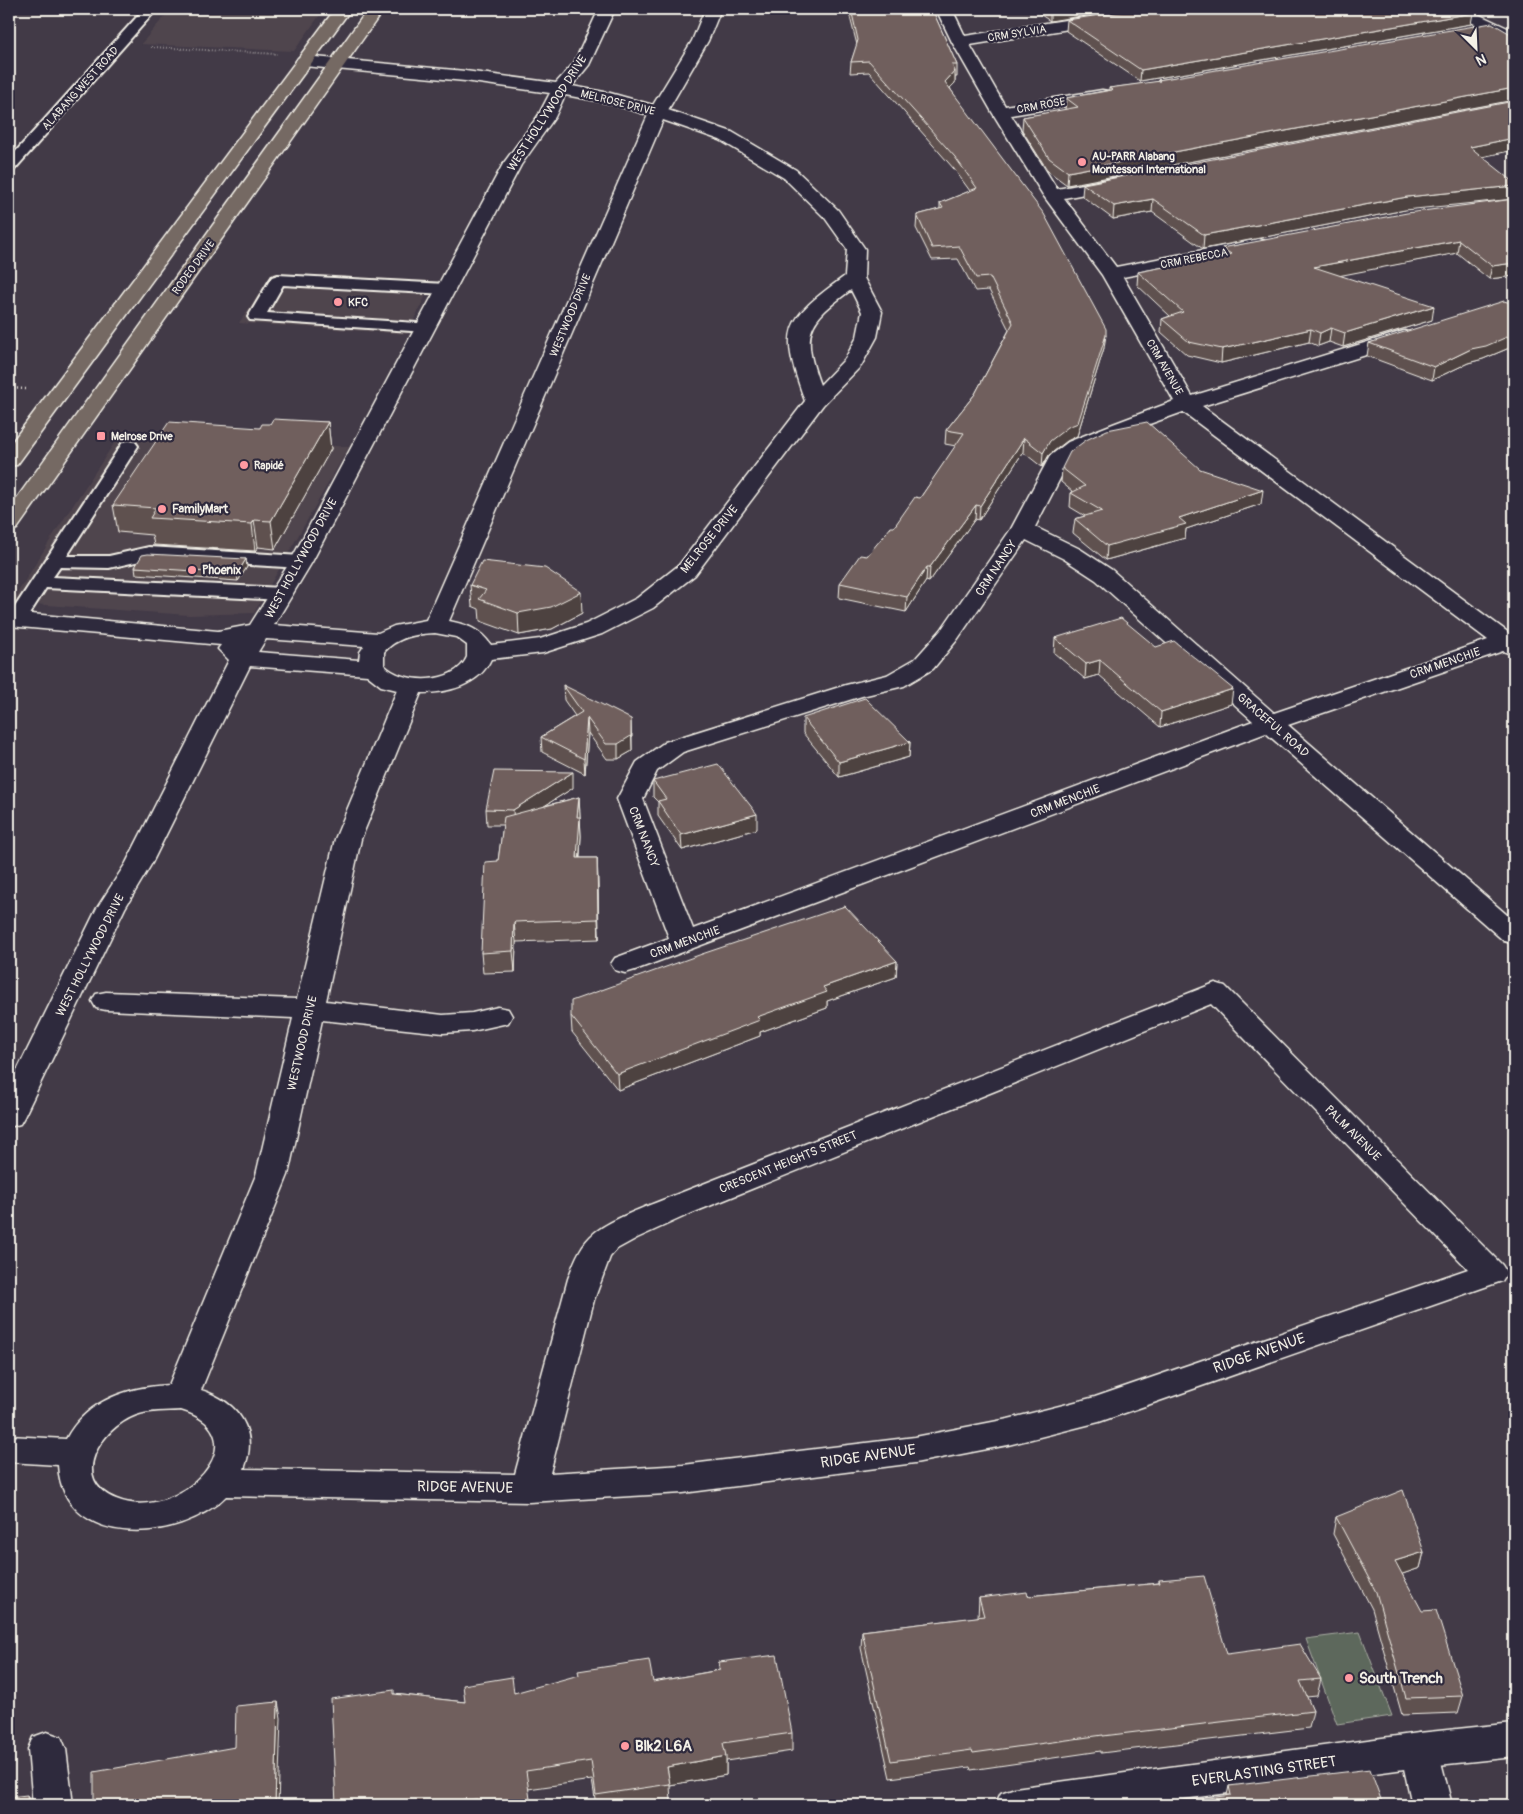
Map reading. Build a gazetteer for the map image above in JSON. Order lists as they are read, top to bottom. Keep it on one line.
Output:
{"streets":{"main road":["RODEO DRIVE"],"street":["CRM SYLVIA","MELROSE DRIVE","CRM ROSE","WEST HOLLYWOOD DRIVE","CRM REBECCA","WESTWOOD DRIVE","CRM AVENUE","CRM NANCY","CRM MENCHIE","GRACEFUL ROAD","PALM AVENUE","CRESCENT HEIGHTS STREET","RIDGE AVENUE","EVERLASTING STREET"],"lane":["ALABANG WEST ROAD"]},"crossings":[["CRM SYLVIA","CRM AVENUE"],["MELROSE DRIVE","WEST HOLLYWOOD DRIVE"],["MELROSE DRIVE","RODEO DRIVE"],["MELROSE DRIVE","WESTWOOD DRIVE"],["CRM ROSE","CRM AVENUE"],["CRM REBECCA","CRM AVENUE"],["WESTWOOD DRIVE","RIDGE AVENUE"],["CRM AVENUE","CRM NANCY"],["CRM AVENUE","CRM MENCHIE"],["CRM NANCY","CRM MENCHIE"],["CRM NANCY","GRACEFUL ROAD"],["CRM MENCHIE","GRACEFUL ROAD"],["PALM AVENUE","CRESCENT HEIGHTS STREET"],["PALM AVENUE","RIDGE AVENUE"],["CRESCENT HEIGHTS STREET","RIDGE AVENUE"]],"places":{"other":["AU-PARR Alabang Montessori International","KFC","Rapidé","FamilyMart","Phoenix","South Trench","Blk2 L6A"],"transit":["Melrose Drive"]},"north":"bottom right"}
